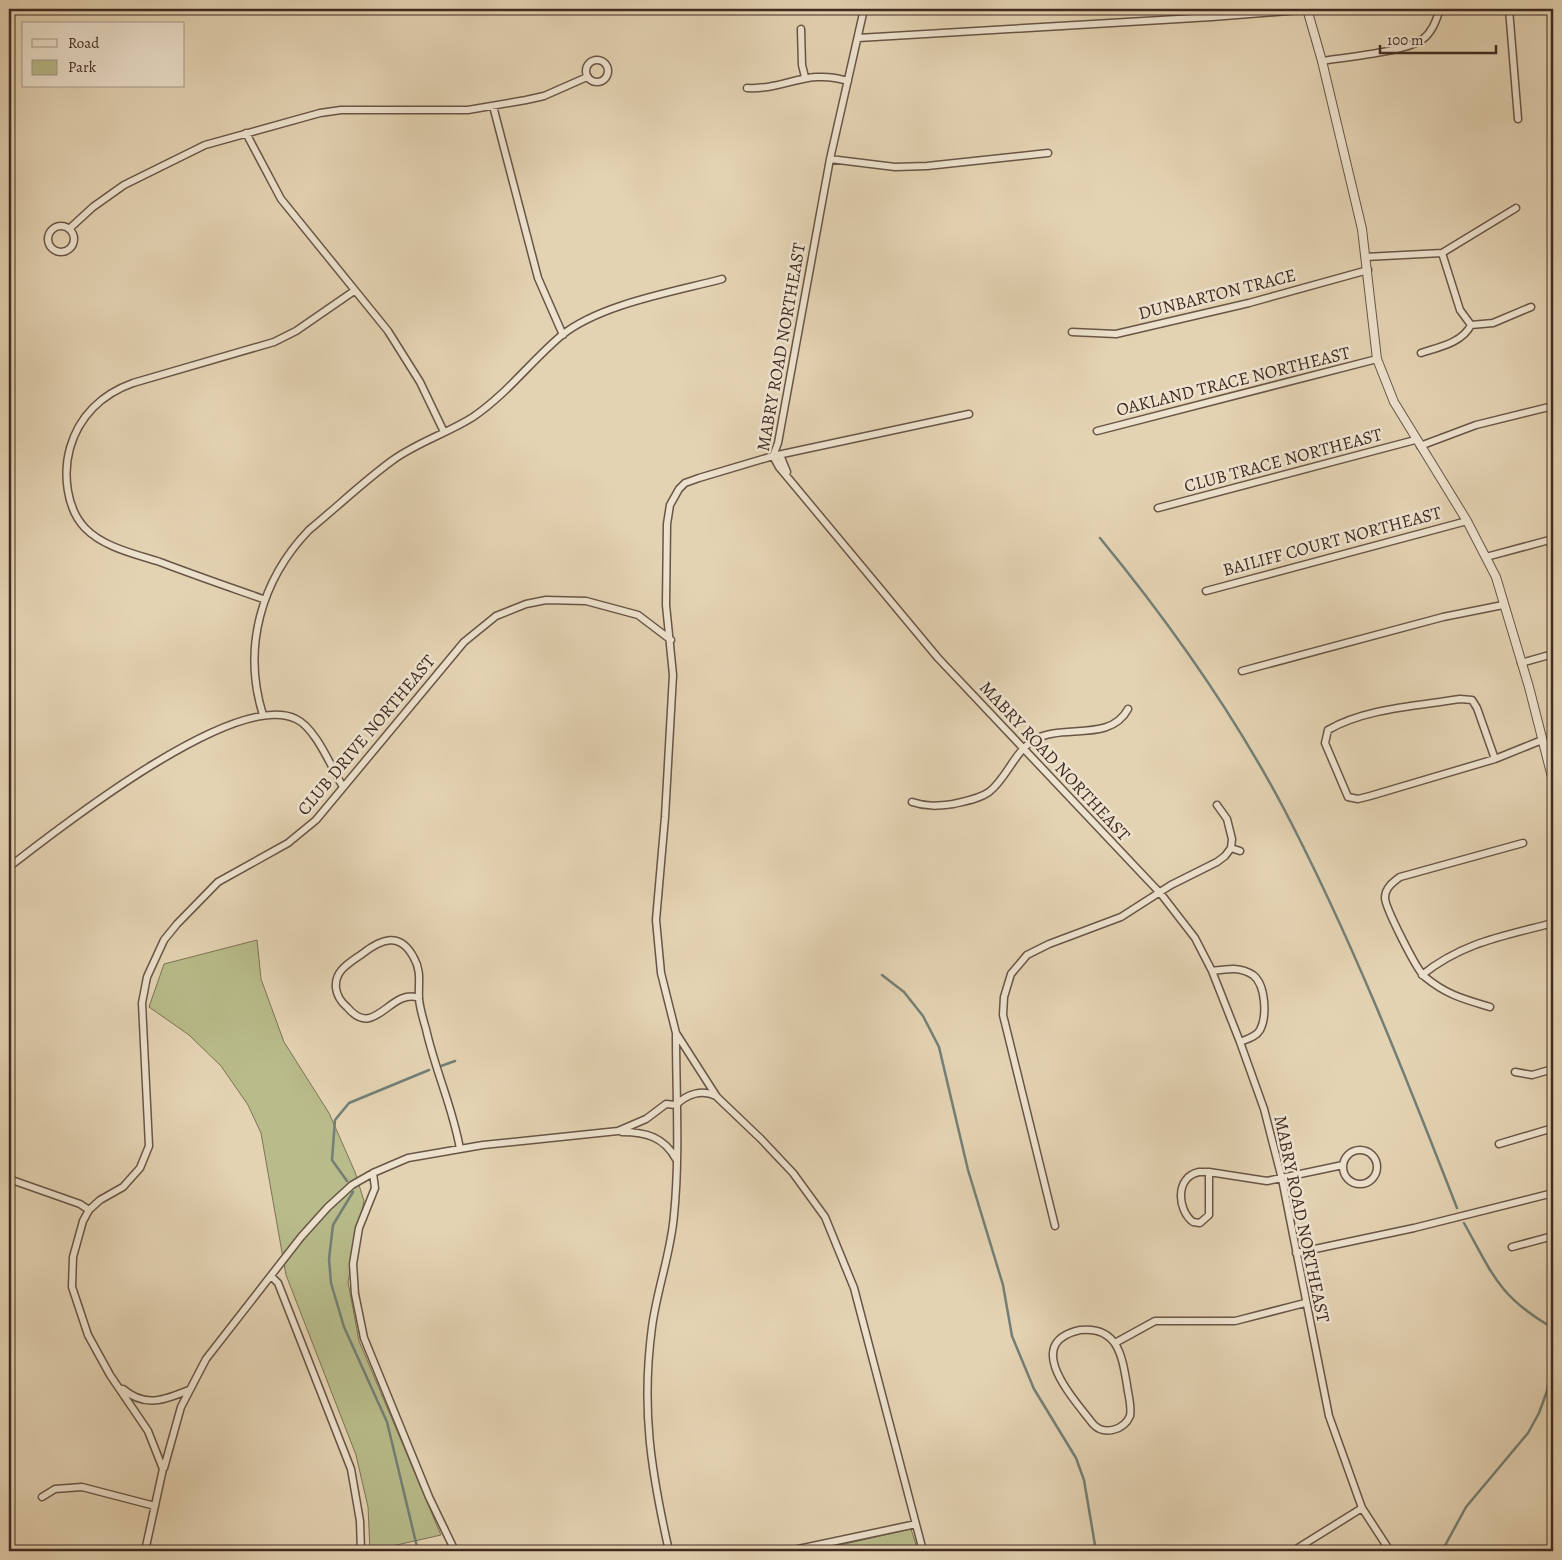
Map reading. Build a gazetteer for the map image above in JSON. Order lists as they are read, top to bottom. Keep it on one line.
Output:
{"streets":{"street":["DUNBARTON TRACE","MABRY ROAD NORTHEAST","OAKLAND TRACE NORTHEAST","CLUB TRACE NORTHEAST","BAILIFF COURT NORTHEAST","CLUB DRIVE NORTHEAST"]},"legend":["Road","Park"],"scale_bar":"100 m"}
